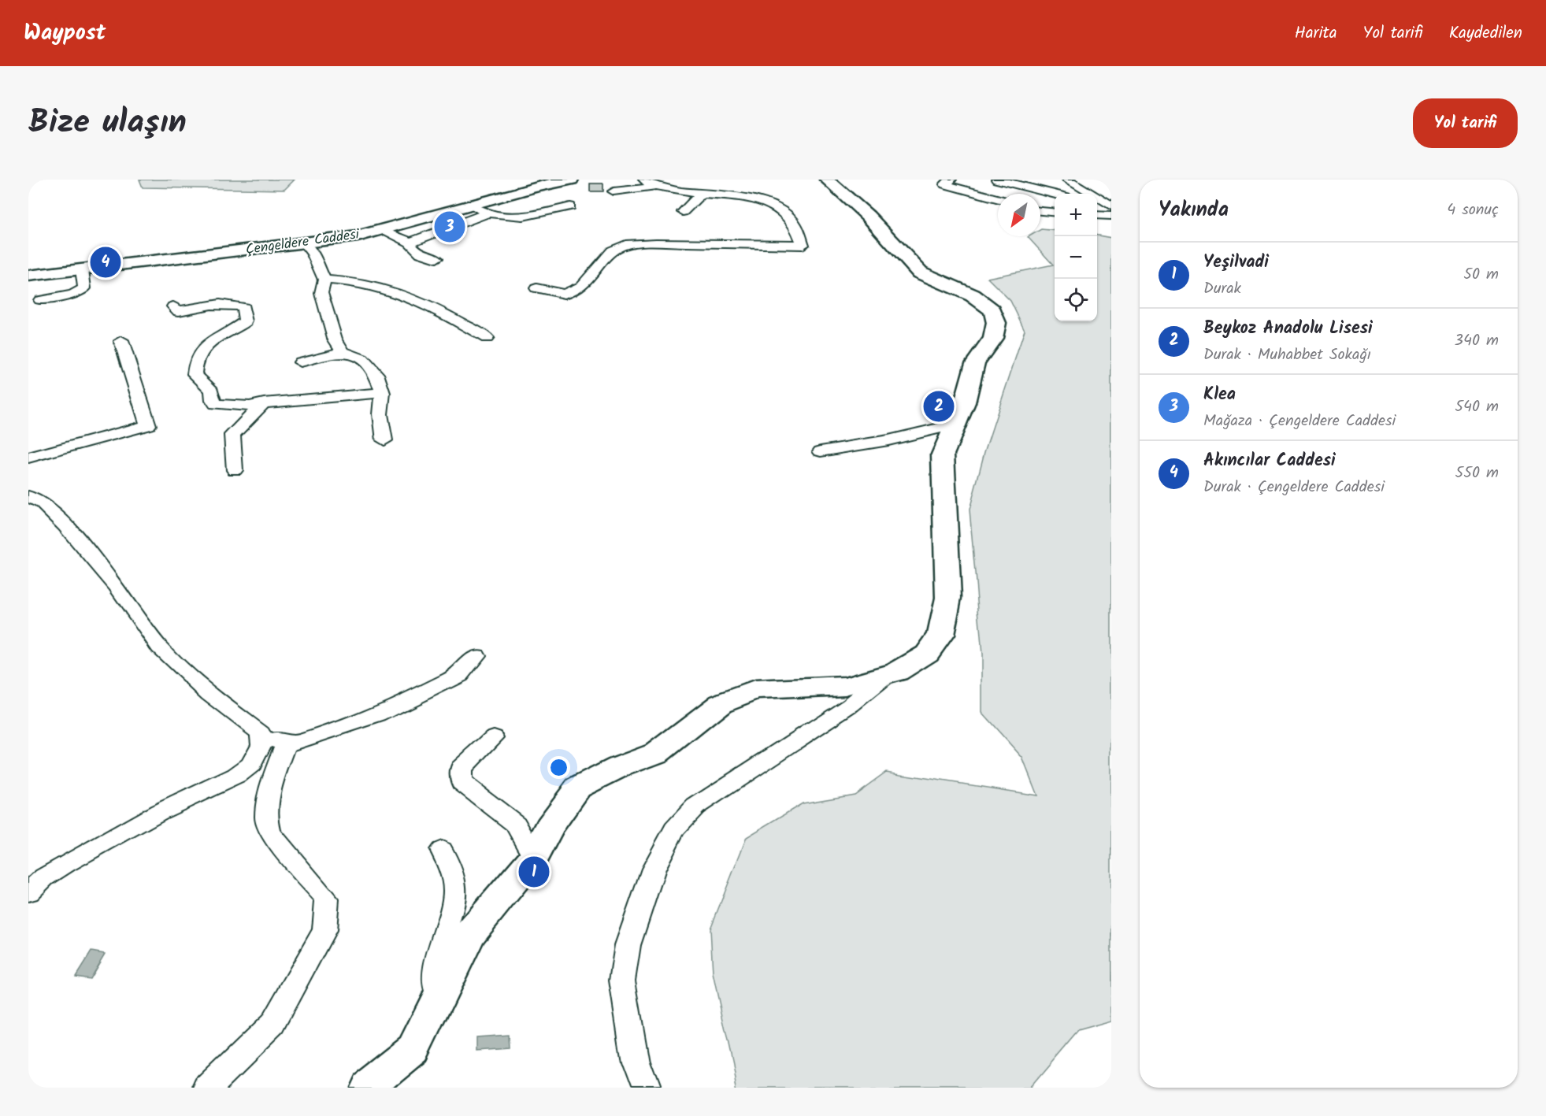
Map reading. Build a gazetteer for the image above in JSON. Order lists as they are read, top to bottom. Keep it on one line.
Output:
{"streets":{"street":["Çengeldere Caddesi"]},"north":"bottom left","page":{"header":"Waypost","nav":["Harita","Yol tarifi","Kaydedilen"],"title":"Bize ulaşın","buttons":"Yol tarifi","heading":["Yakında","4 sonuç"],"map_buttons":["+","−"],"pins":["3","4","2","1"],"list":[{"mark":"1","name":"Yeşilvadi","note":"Durak","value":"50 m"},{"mark":"2","name":"Beykoz Anadolu Lisesi","note":"Durak · Muhabbet Sokağı","value":"340 m"},{"mark":"3","name":"Klea","note":"Mağaza · Çengeldere Caddesi","value":"540 m"},{"mark":"4","name":"Akıncılar Caddesi","note":"Durak · Çengeldere Caddesi","value":"550 m"}]}}
